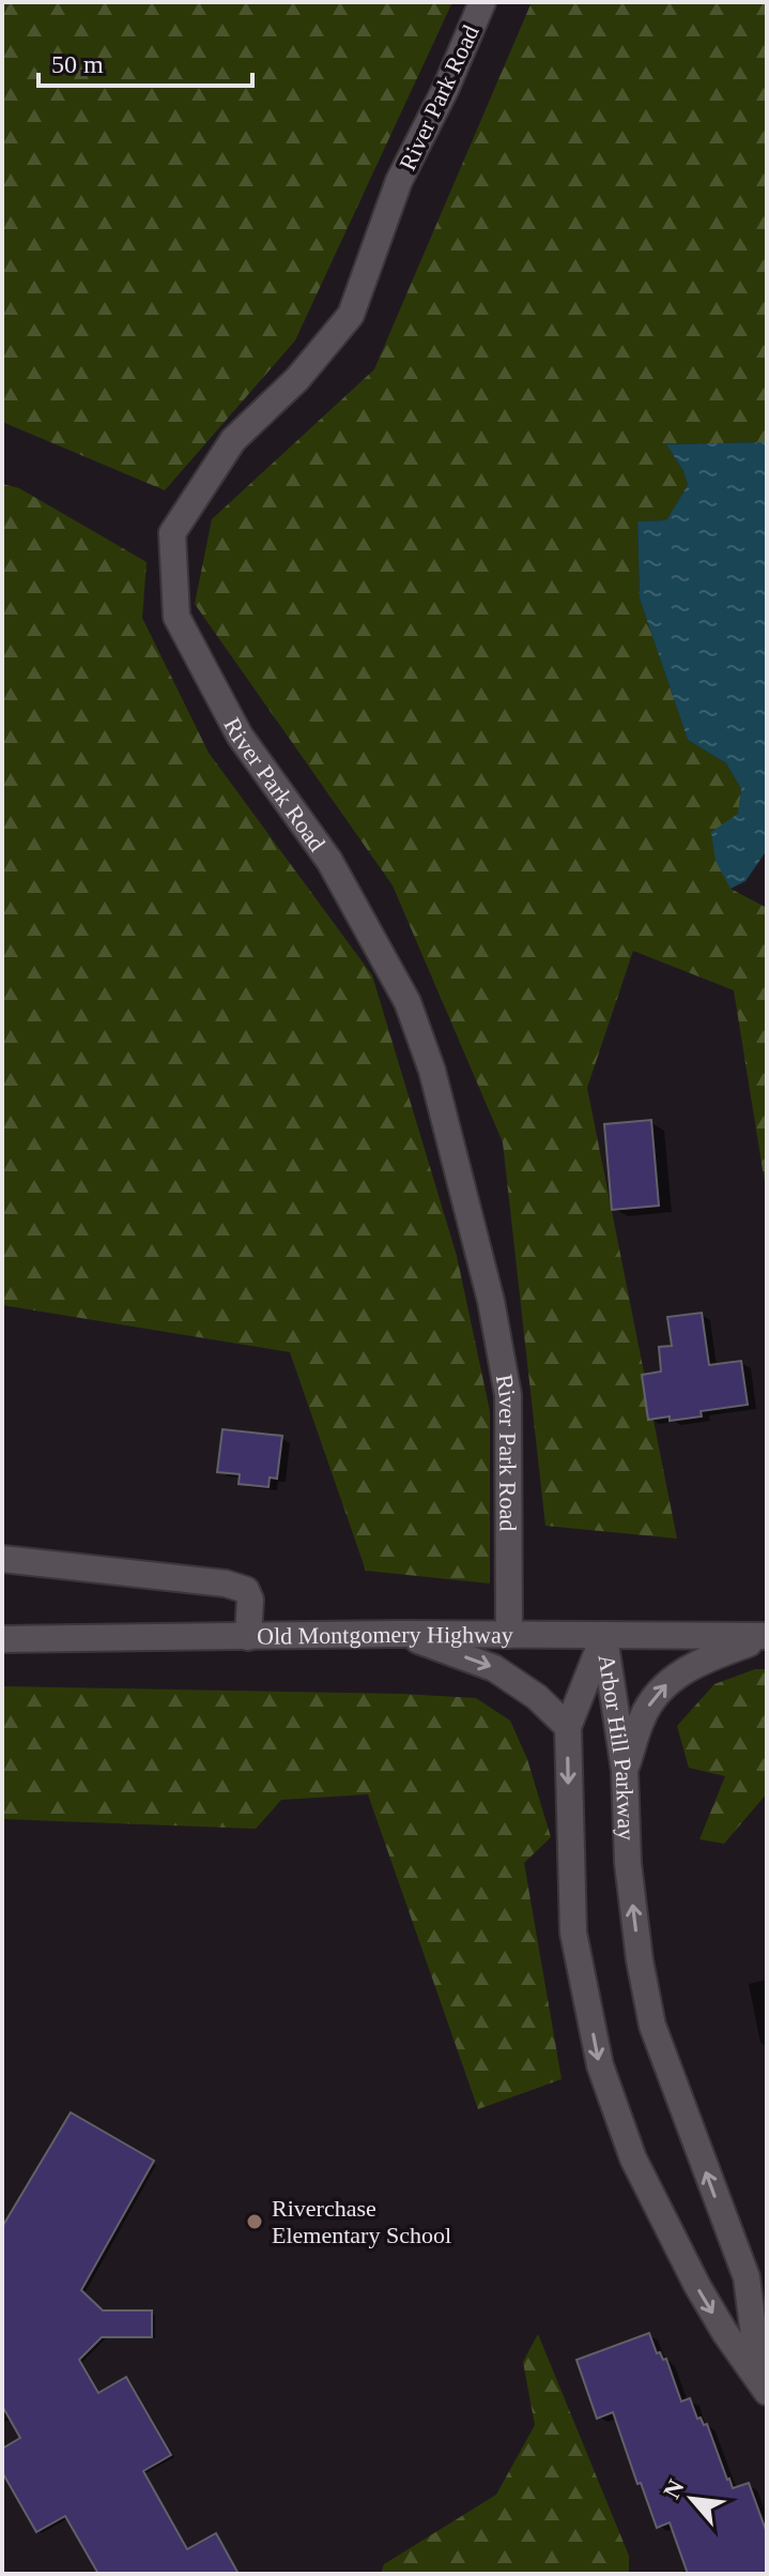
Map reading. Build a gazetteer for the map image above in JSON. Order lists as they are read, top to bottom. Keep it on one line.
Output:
{"streets":{"street":["River Park Road","Old Montgomery Highway","Arbor Hill Parkway"]},"crossings":[["River Park Road","Old Montgomery Highway"],["Old Montgomery Highway","Arbor Hill Parkway"]],"places":["Riverchase Elementary School"],"scale_bar":"50 m","north":"top left"}
